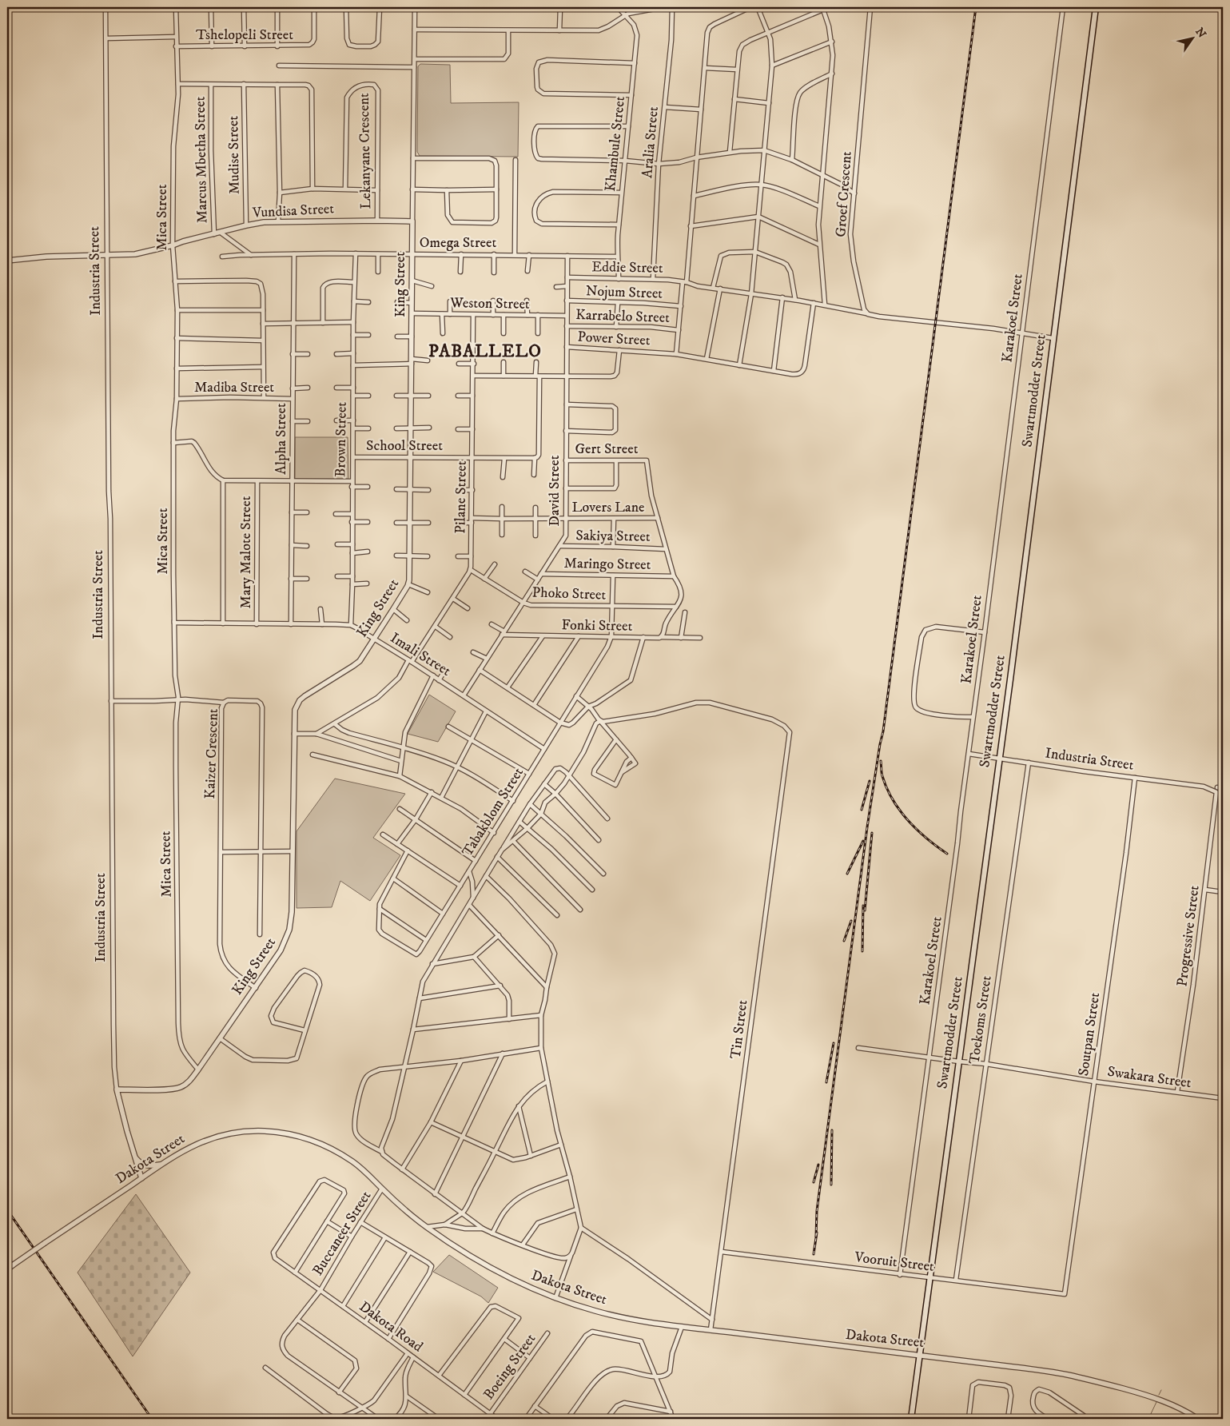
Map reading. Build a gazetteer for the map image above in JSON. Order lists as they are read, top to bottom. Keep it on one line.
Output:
{"streets":{"main road":["Swartmodder Street"],"street":["Tshelopeli Street","Aralia Street","Khambule Street","Lekanyane Crescent","Mudise Street","Marcus Mbetha Street","Groef Crescent","Vundisa Street","Mica Street","Omega Street","Eddie Street","Industria Street","King Street","Nojum Street","Weston Street","Karrabelo Street","Karakoel Street","Power Street","Madiba Street","Alpha Street","Brown Street","School Street","Gert Street","David Street","Pilane Street","Lovers Lane","Sakiya Street","Mary Malote Street","Maringo Street","Phoko Street","Fonki Street","Imali Street","Kaizer Crescent","Tabakblom Street","Progressive Street","Toekoms Street","Tin Street","Soutpan Street","Swakara Street","Dakota Street","Buccaneer Street","Vooruit Street","Dakota Road","Boeing Street"]},"crossings":[["Tshelopeli Street","Mica Street"],["Aralia Street","Eddie Street"],["Khambule Street","Omega Street"],["Khambule Street","Eddie Street"],["Lekanyane Crescent","Vundisa Street"],["Mudise Street","Vundisa Street"],["Marcus Mbetha Street","Vundisa Street"],["Groef Crescent","Eddie Street"],["Vundisa Street","Mica Street"],["Vundisa Street","Industria Street"],["Vundisa Street","King Street"],["Mica Street","King Street"],["Mica Street","Madiba Street"],["Mica Street","Imali Street"],["Omega Street","King Street"],["Omega Street","Alpha Street"],["Omega Street","Brown Street"],["Omega Street","David Street"],["Eddie Street","Power Street"],["Eddie Street","David Street"],["Industria Street","King Street"],["Industria Street","Karakoel Street"],["Industria Street","Swartmodder Street"],["Industria Street","Progressive Street"],["Industria Street","Toekoms Street"],["Industria Street","Soutpan Street"],["Industria Street","Dakota Street"],["King Street","Weston Street"],["King Street","School Street"],["King Street","Imali Street"],["King Street","Kaizer Crescent"],["Nojum Street","David Street"],["Weston Street","David Street"],["Weston Street","Pilane Street"],["Karrabelo Street","David Street"],["Karakoel Street","Swakara Street"],["Karakoel Street","Vooruit Street"],["Power Street","David Street"],["Madiba Street","Alpha Street"],["Swartmodder Street","Swakara Street"],["Swartmodder Street","Dakota Street"],["Swartmodder Street","Vooruit Street"],["Alpha Street","Imali Street"],["Brown Street","School Street"],["Brown Street","Imali Street"],["School Street","Pilane Street"],["Gert Street","David Street"],["Gert Street","Lovers Lane"],["David Street","Lovers Lane"],["David Street","Sakiya Street"],["David Street","Maringo Street"],["David Street","Phoko Street"],["David Street","Fonki Street"],["David Street","Imali Street"],["Pilane Street","Lovers Lane"],["Pilane Street","Phoko Street"],["Pilane Street","Imali Street"],["Mary Malote Street","Imali Street"],["Fonki Street","Tabakblom Street"],["Imali Street","Tabakblom Street"],["Progressive Street","Swakara Street"],["Toekoms Street","Swakara Street"],["Toekoms Street","Vooruit Street"],["Tin Street","Dakota Street"],["Tin Street","Vooruit Street"],["Soutpan Street","Swakara Street"],["Soutpan Street","Vooruit Street"],["Dakota Street","Buccaneer Street"],["Buccaneer Street","Dakota Road"],["Dakota Road","Boeing Street"]],"districts":["PABALLELO"],"north":"top right"}
